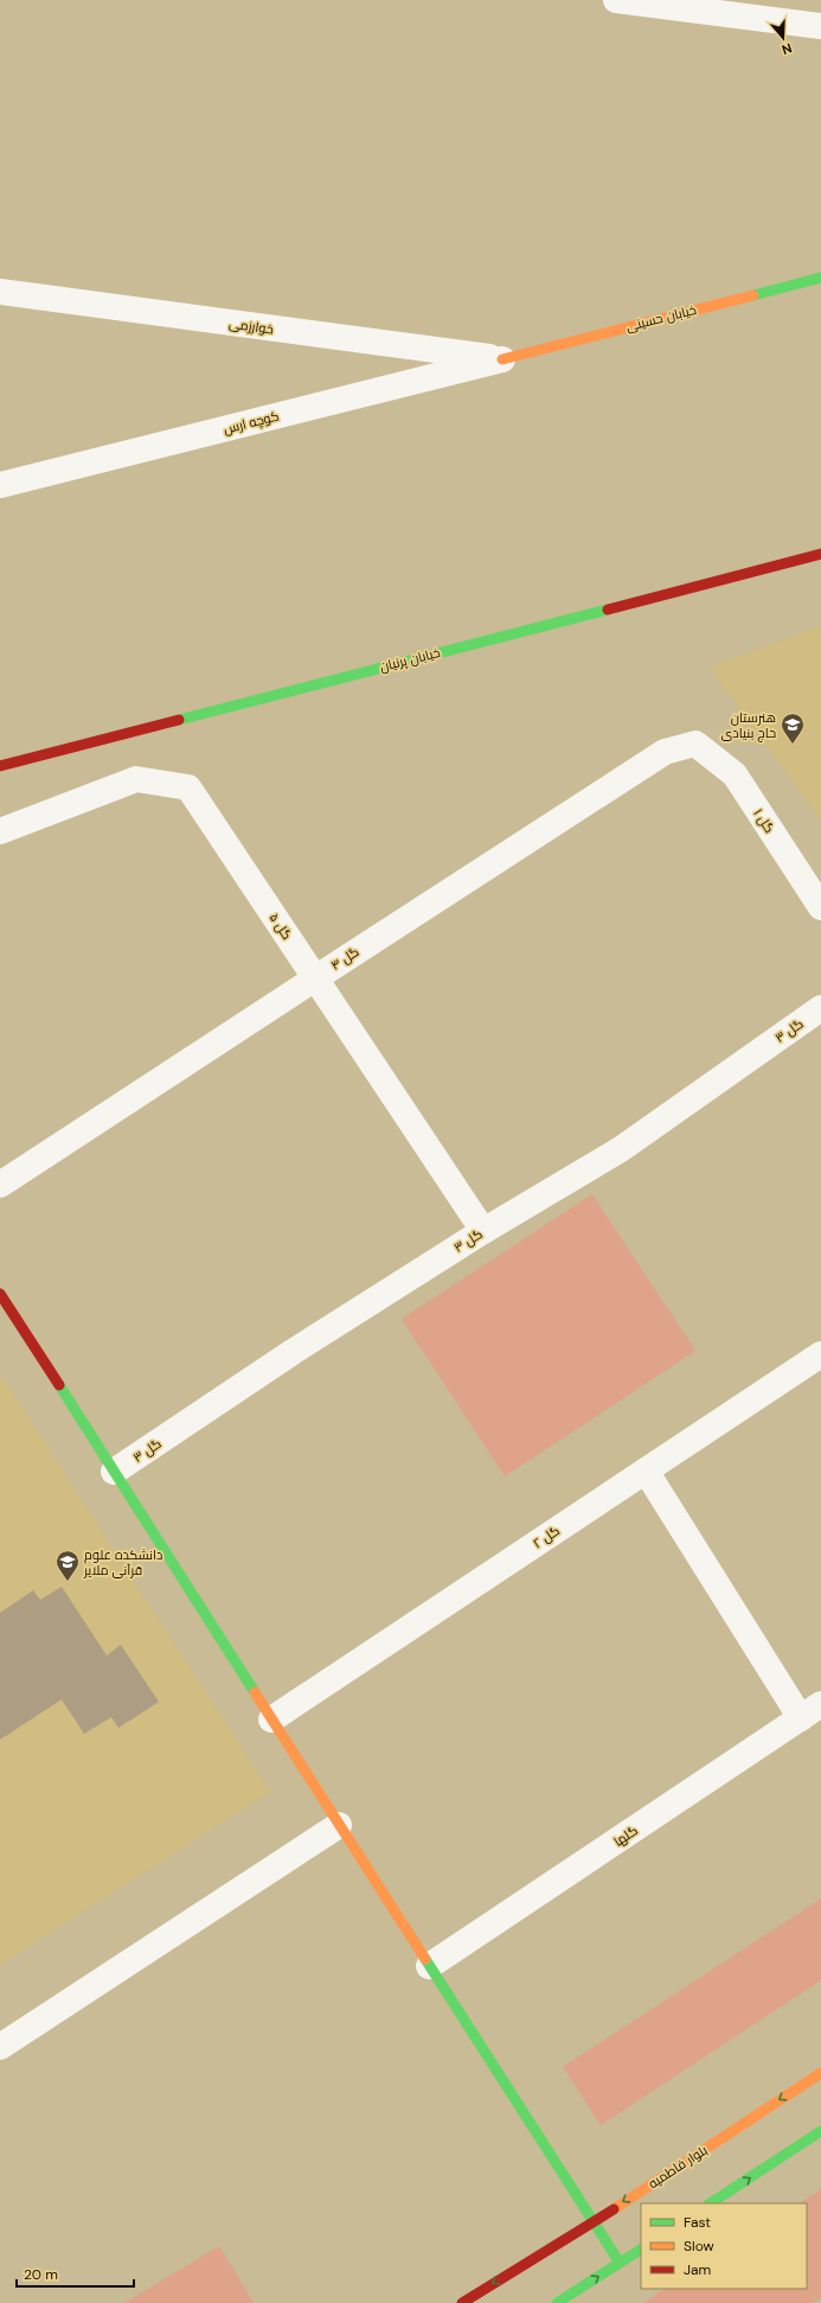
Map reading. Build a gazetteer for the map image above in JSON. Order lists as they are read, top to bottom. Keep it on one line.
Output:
{"streets":{"street":["خیابان حسینی","خوارزمی","کوچه ارس","خیابان پرنیان","گل ۱","گل ۵","گل ۴","گل ۳","گل ۲","گلها","بلوار فاطمیه"]},"crossings":[["خیابان حسینی","خوارزمی"],["خیابان حسینی","کوچه ارس"],["خوارزمی","کوچه ارس"],["گل ۱","گل ۴"],["گل ۵","گل ۴"],["گل ۵","گل ۳"]],"places":{"school or university":["هنرستان حاج بنیادی","دانشکده علوم قرآنی ملایر"]},"legend":["Fast","Slow","Jam"],"scale_bar":"20 m","north":"bottom"}
